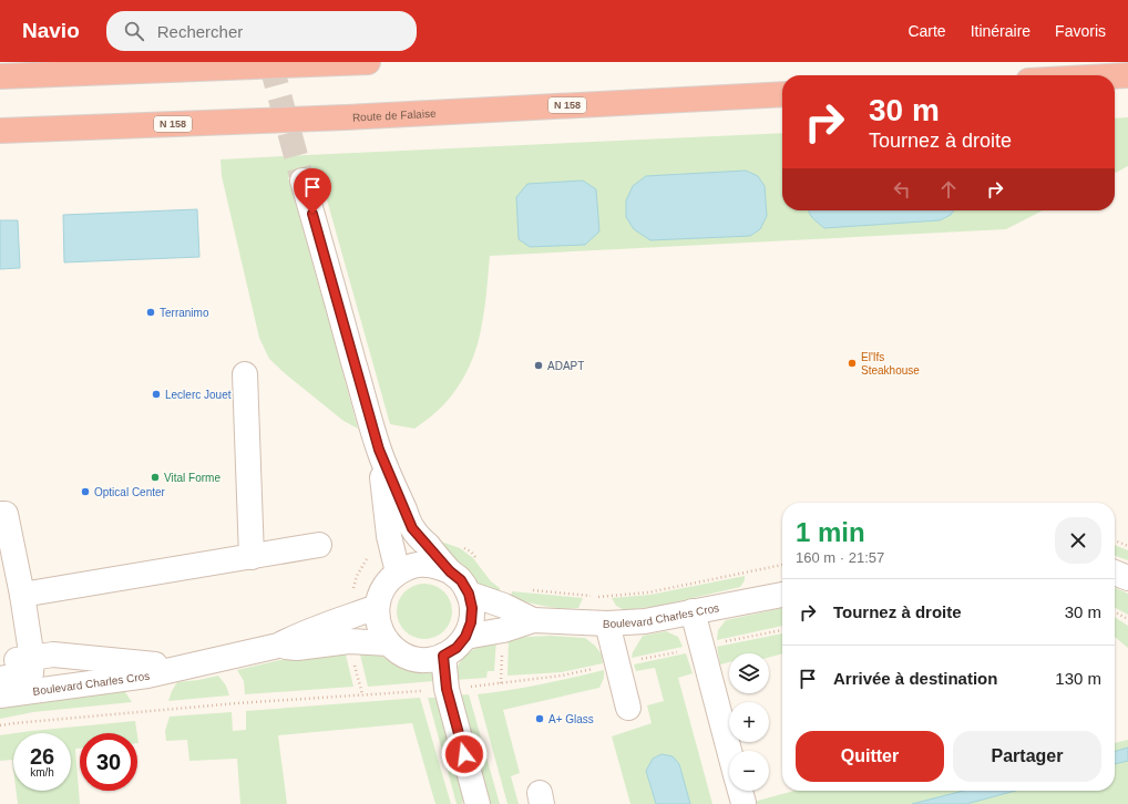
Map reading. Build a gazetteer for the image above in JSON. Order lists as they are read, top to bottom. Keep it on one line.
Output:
{"streets":{"highway":["N 158","Route de Falaise"],"street":["Boulevard Charles Cros"]},"places":["Terranimo","El'Ifs Steakhouse","ADAPT","Leclerc Jouet","Vital Forme","Optical Center","A+ Glass"],"page":{"header":"Navio","search":"Rechercher","nav":["Carte","Itinéraire","Favoris"],"turn":["30 m","Tournez à droite"],"heading":["1 min","160 m · 21:57"],"list":[{"name":"Tournez à droite","value":"30 m"},{"name":"Arrivée à destination","value":"130 m"}],"map_buttons":["+","−"],"buttons":["Quitter","Partager"],"speed":"26 km/h","limit":"30"}}
